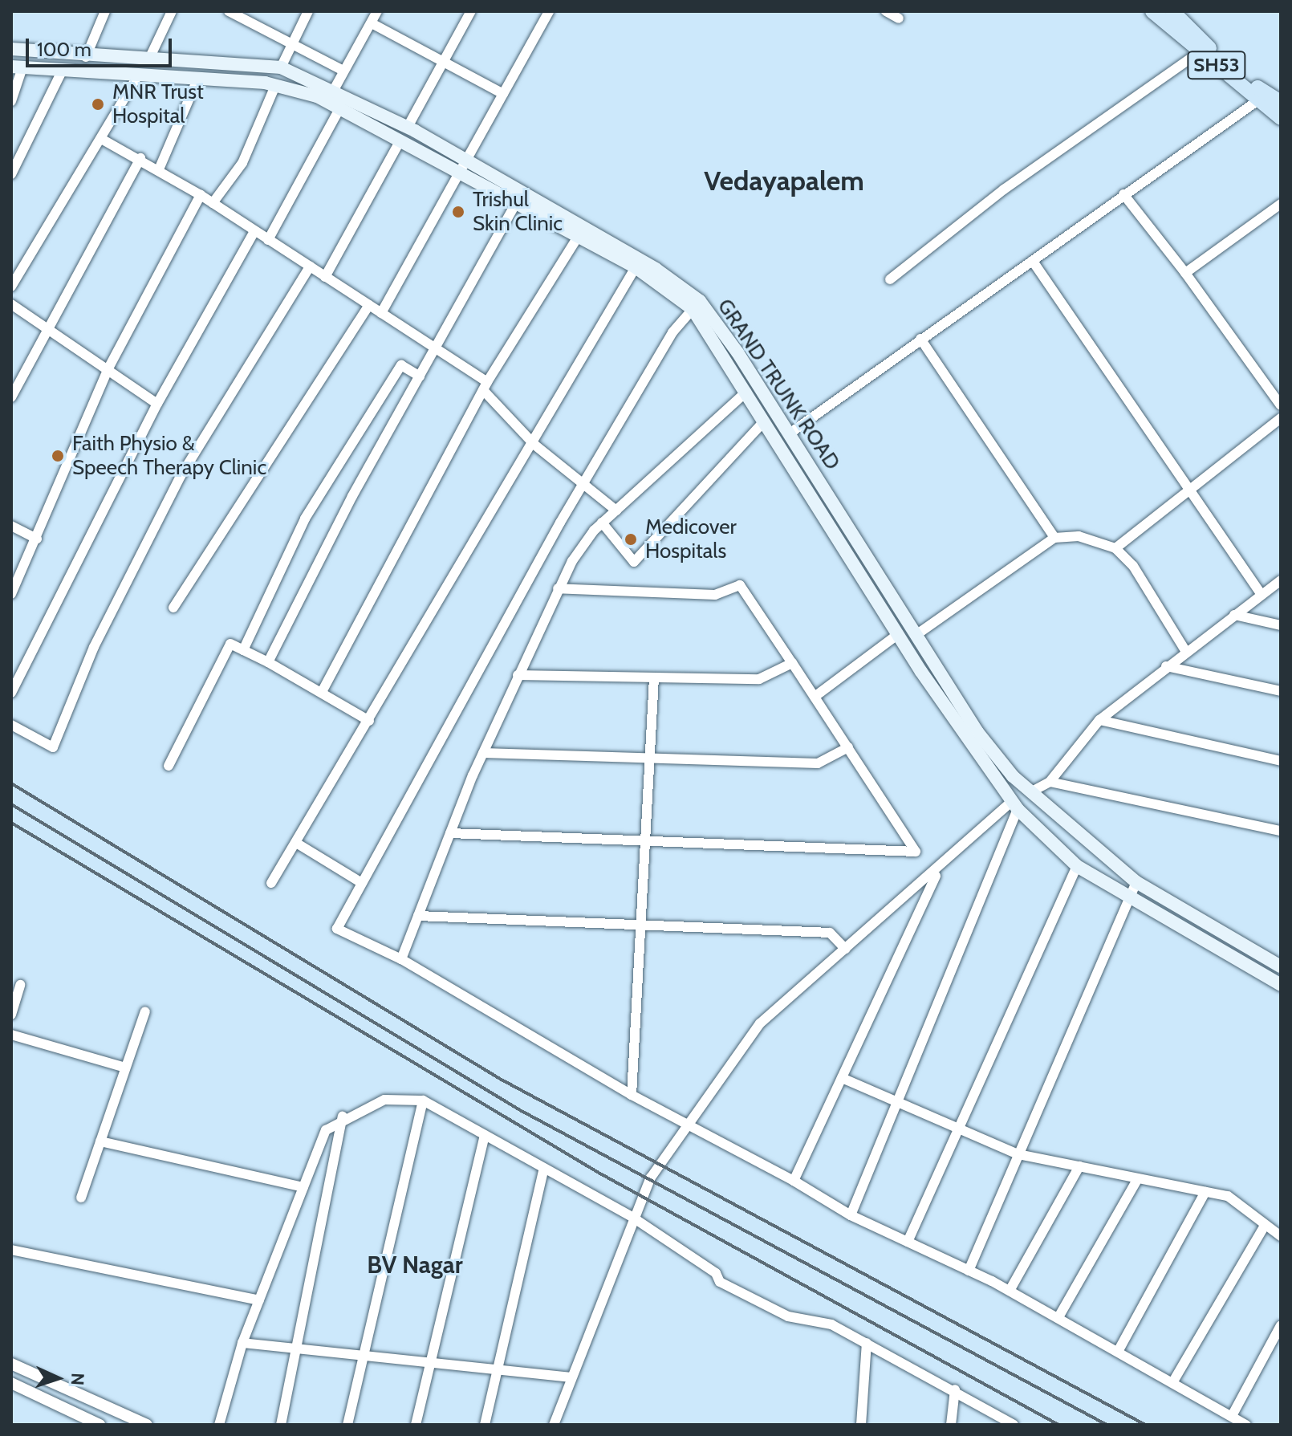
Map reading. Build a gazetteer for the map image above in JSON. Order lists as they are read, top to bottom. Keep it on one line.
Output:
{"streets":{"main road":["SH53","GRAND TRUNK ROAD"]},"districts":["Vedayapalem","BV Nagar"],"places":["MNR Trust Hospital","Trishul Skin Clinic","Faith Physio & Speech Therapy Clinic","Medicover Hospitals"],"scale_bar":"100 m","north":"right"}
